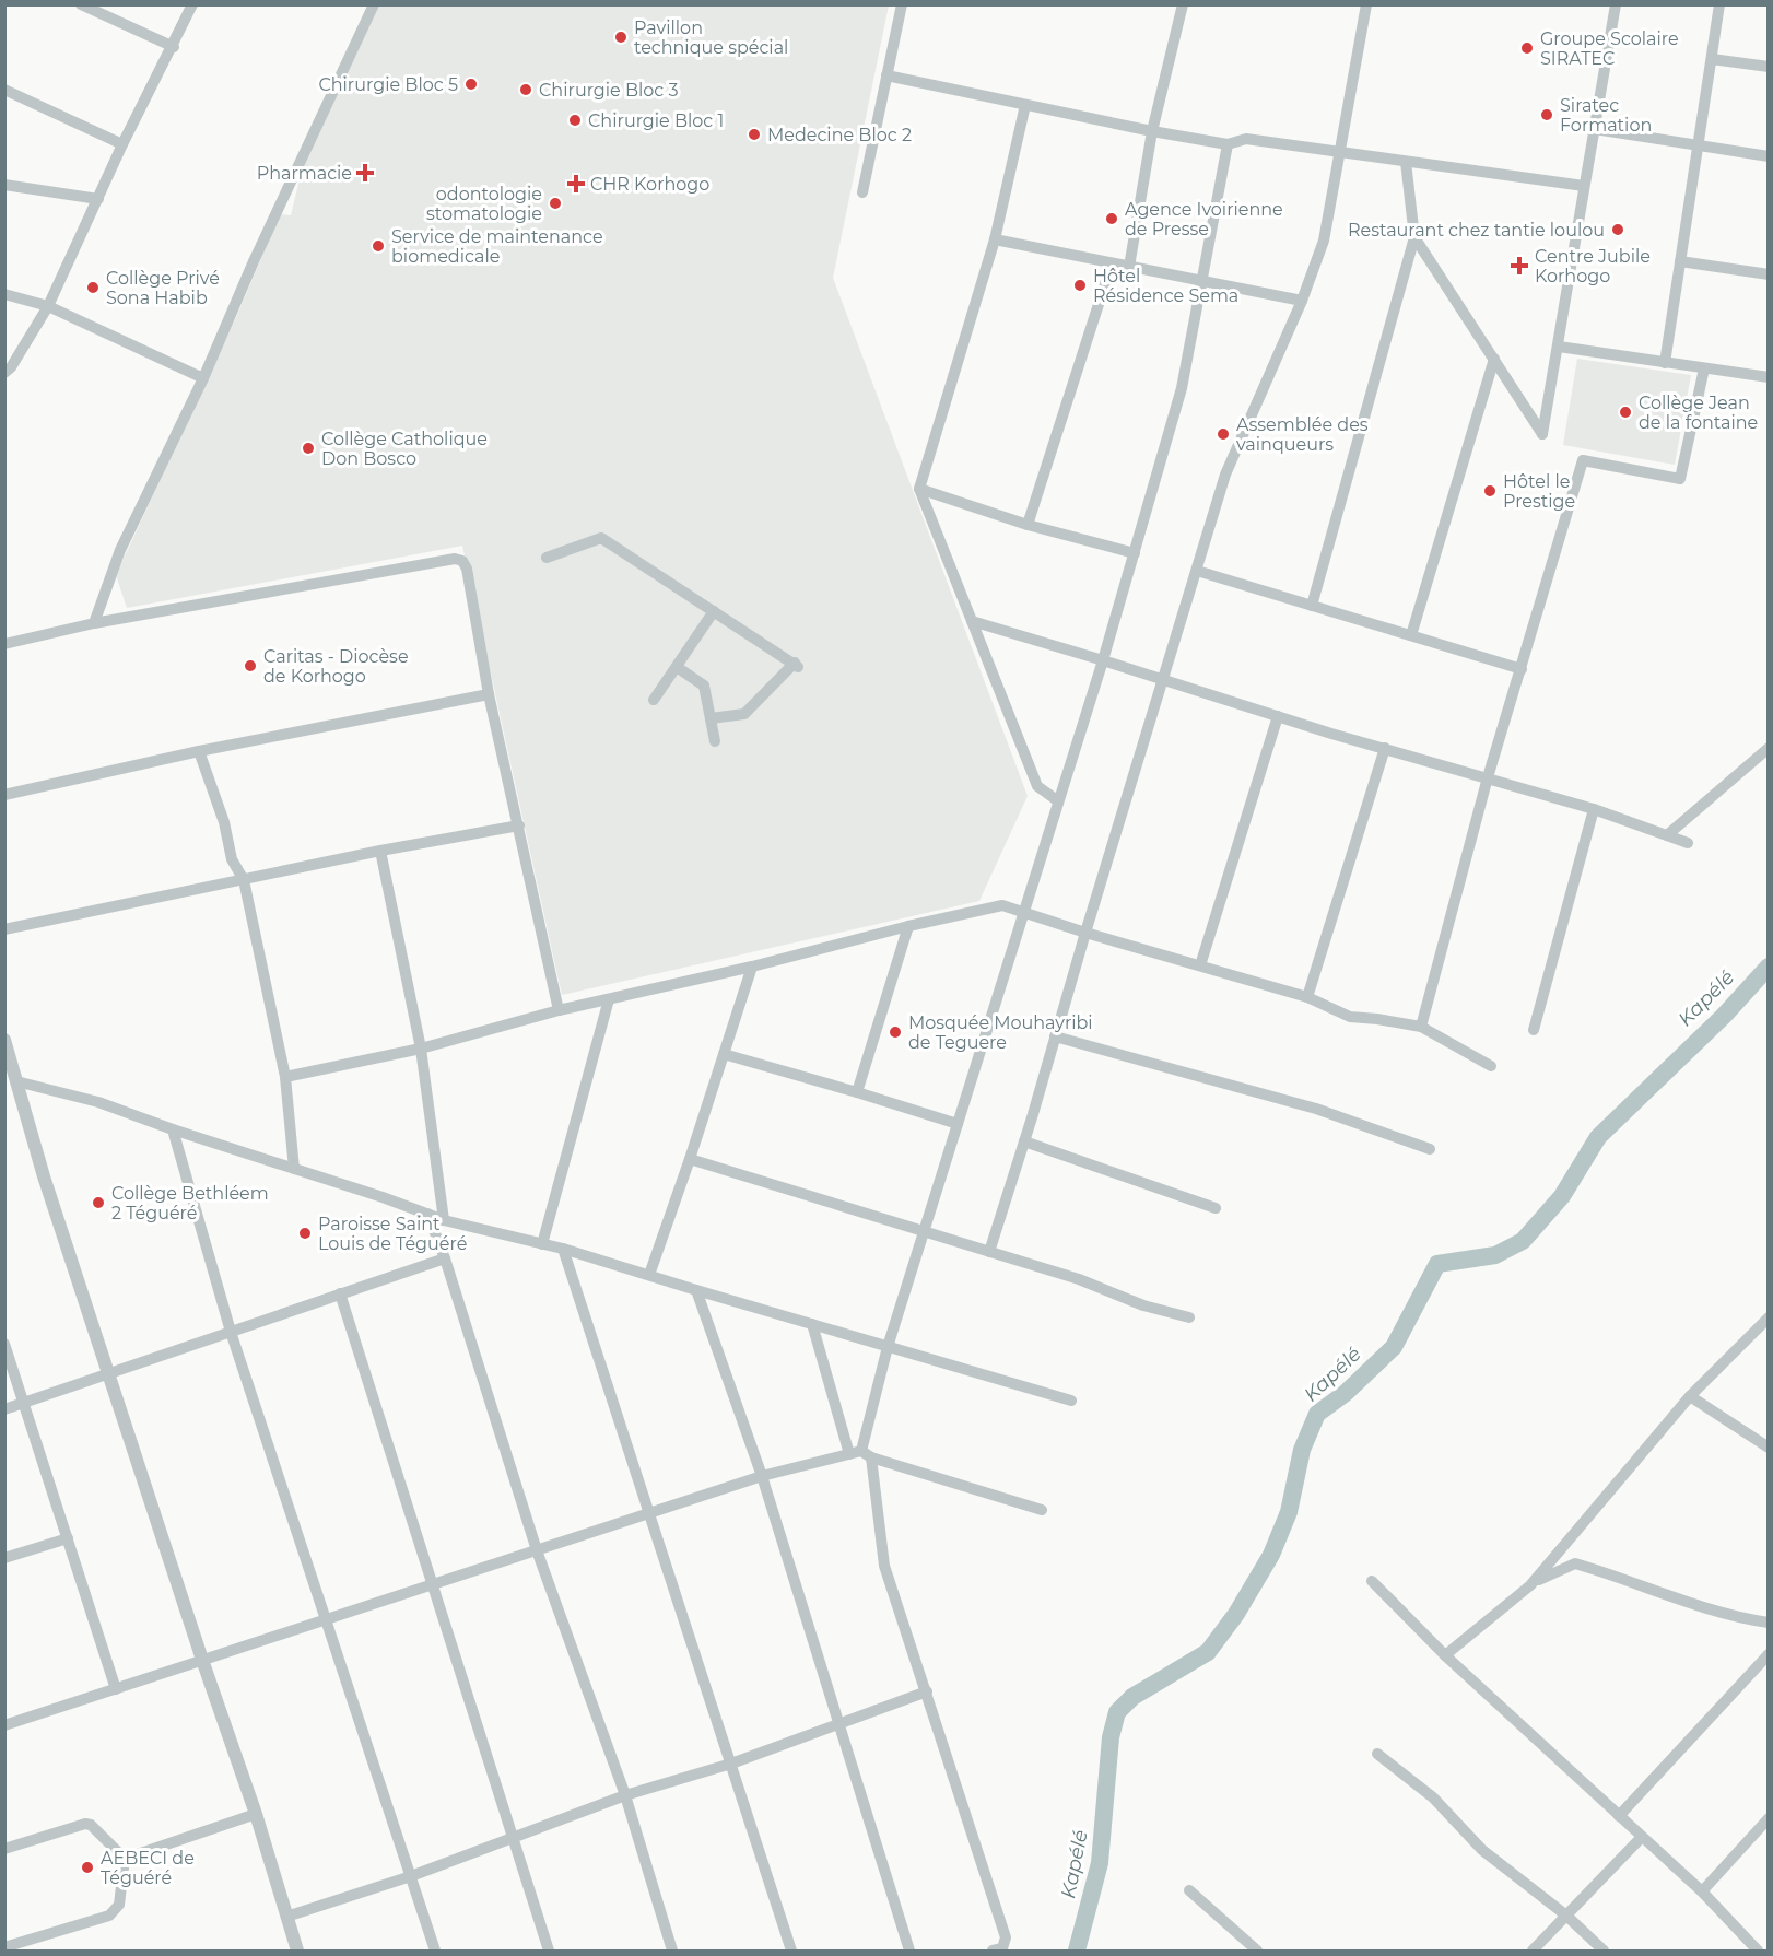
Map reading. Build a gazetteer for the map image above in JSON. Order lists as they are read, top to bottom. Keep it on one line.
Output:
{"water":["Kapélé"],"places":{"other":["Pavillon technique spécial","Groupe Scolaire SIRATEC","Chirurgie Bloc 5","Chirurgie Bloc 3","Siratec Formation","Chirurgie Bloc 1","Medecine Bloc 2","odontologie stomatologie","Agence Ivoirienne de Presse","Restaurant chez tantie loulou","Service de maintenance biomedicale","Hôtel Résidence Sema","Collège Privé Sona Habib","Collège Jean de la fontaine","Assemblée des vainqueurs","Collège Catholique Don Bosco","Hôtel le Prestige","Caritas - Diocèse de Korhogo","Mosquée Mouhayribi de Teguere","Collège Bethléem 2 Téguéré","Paroisse Saint Louis de Téguéré","AEBECI de Téguéré"],"health":["Pharmacie","CHR Korhogo","Centre Jubile Korhogo"]}}
